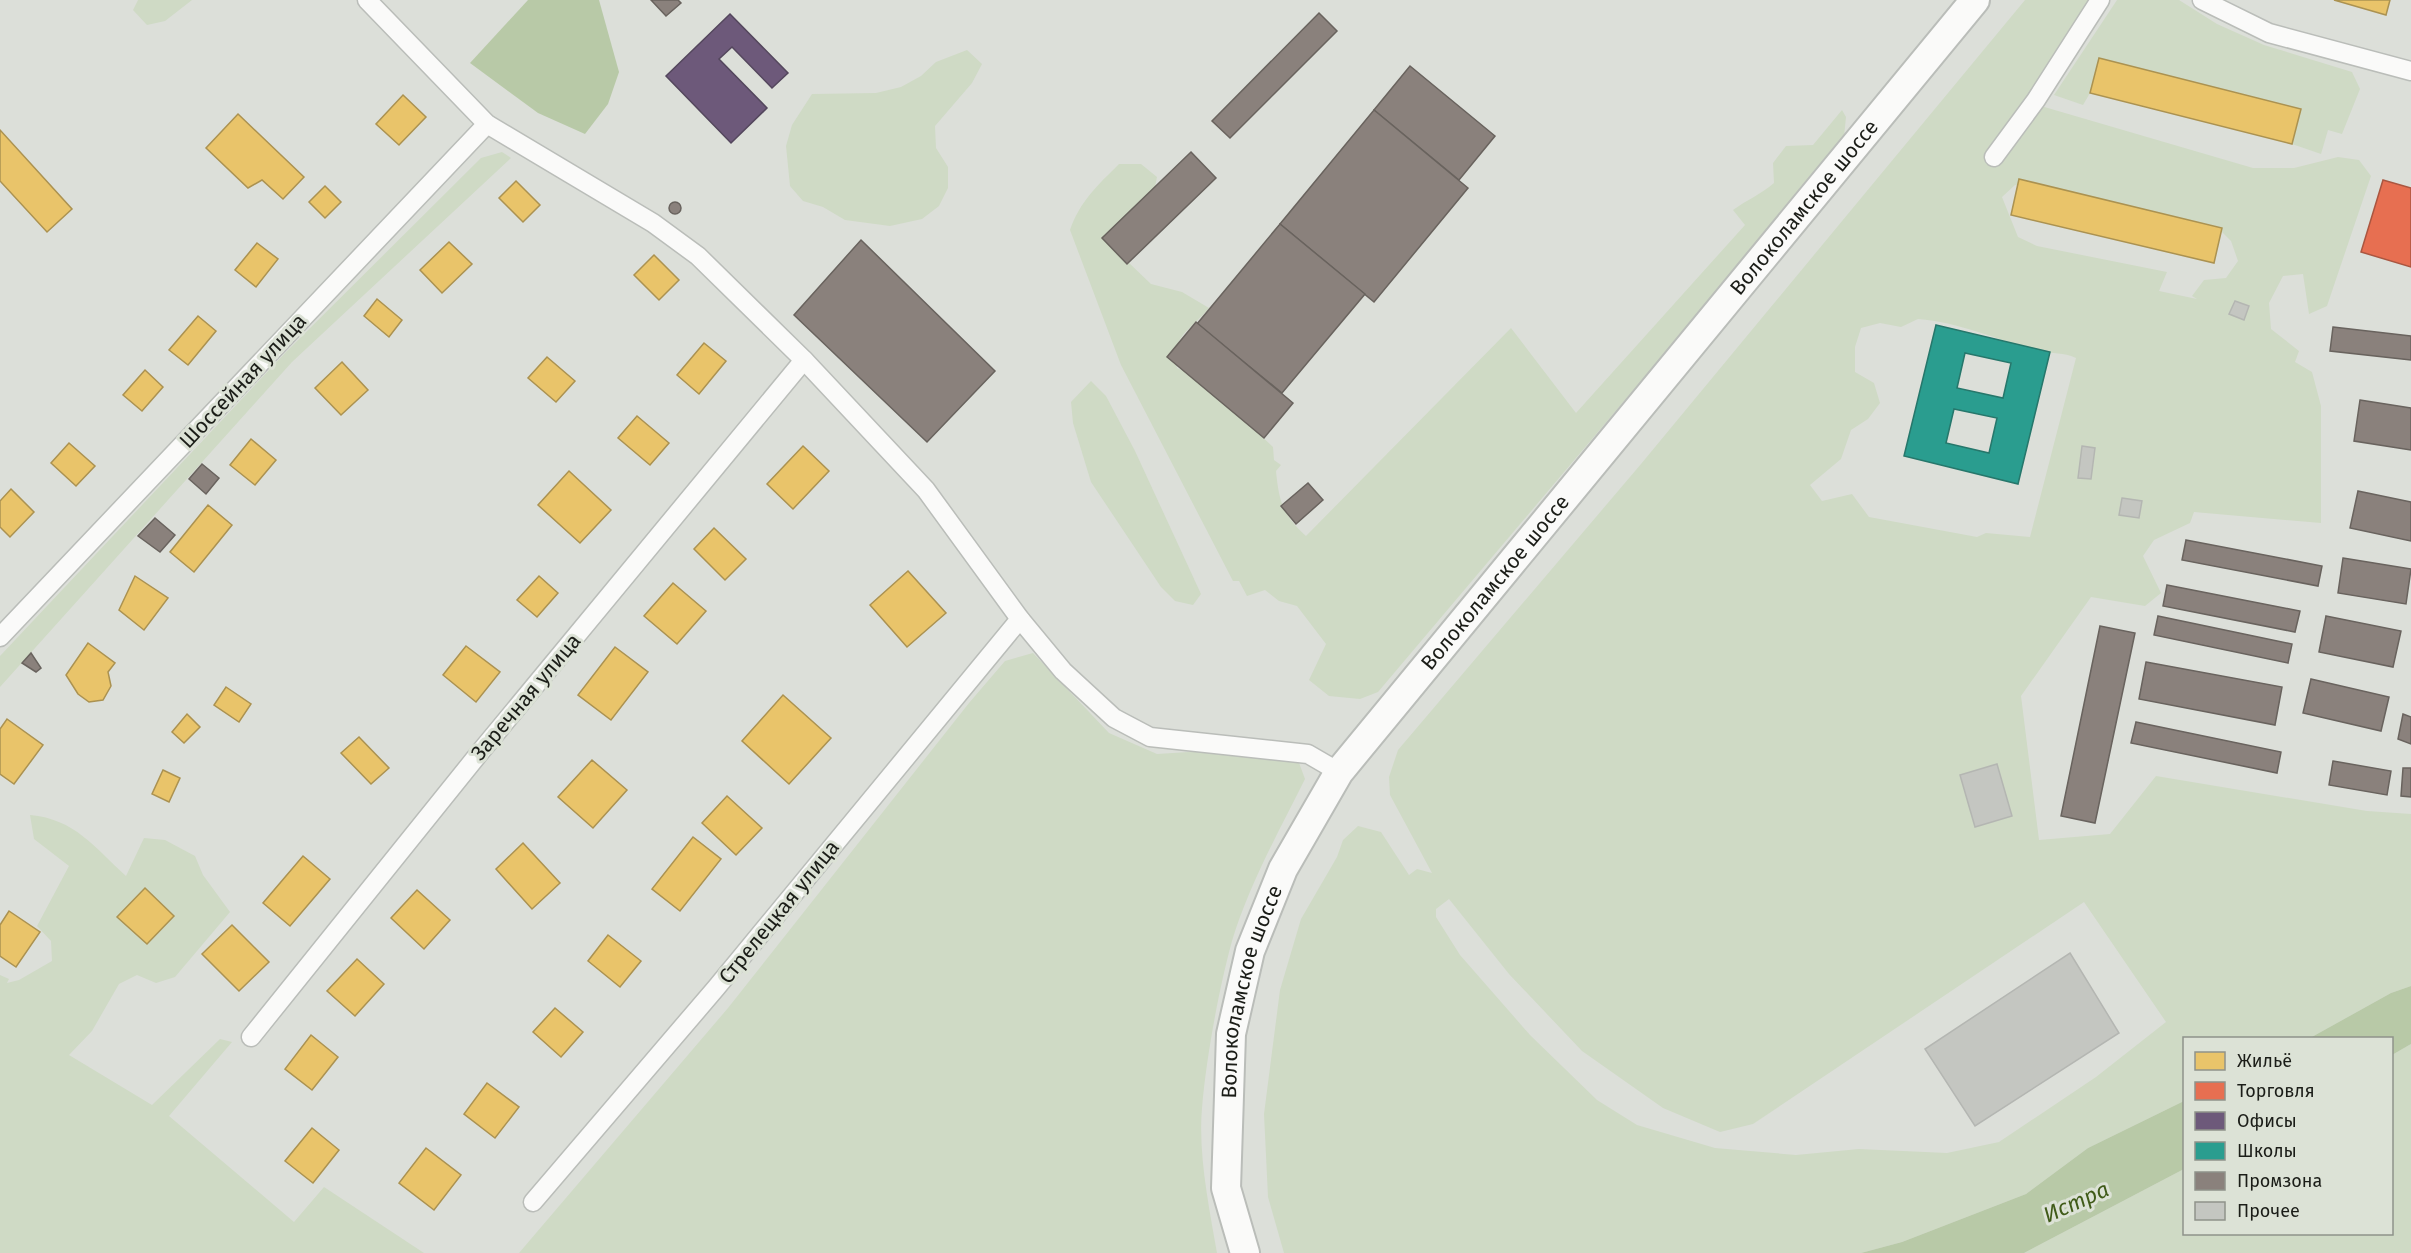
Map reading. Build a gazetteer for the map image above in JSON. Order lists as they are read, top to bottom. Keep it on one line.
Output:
{"streets":{"main road":["Волоколамское шоссе"],"street":["Шоссейная улица","Заречная улица","Стрелецкая улица"]},"water":["Истра"],"legend":["Жильё","Торговля","Офисы","Школы","Промзона","Прочее"]}
